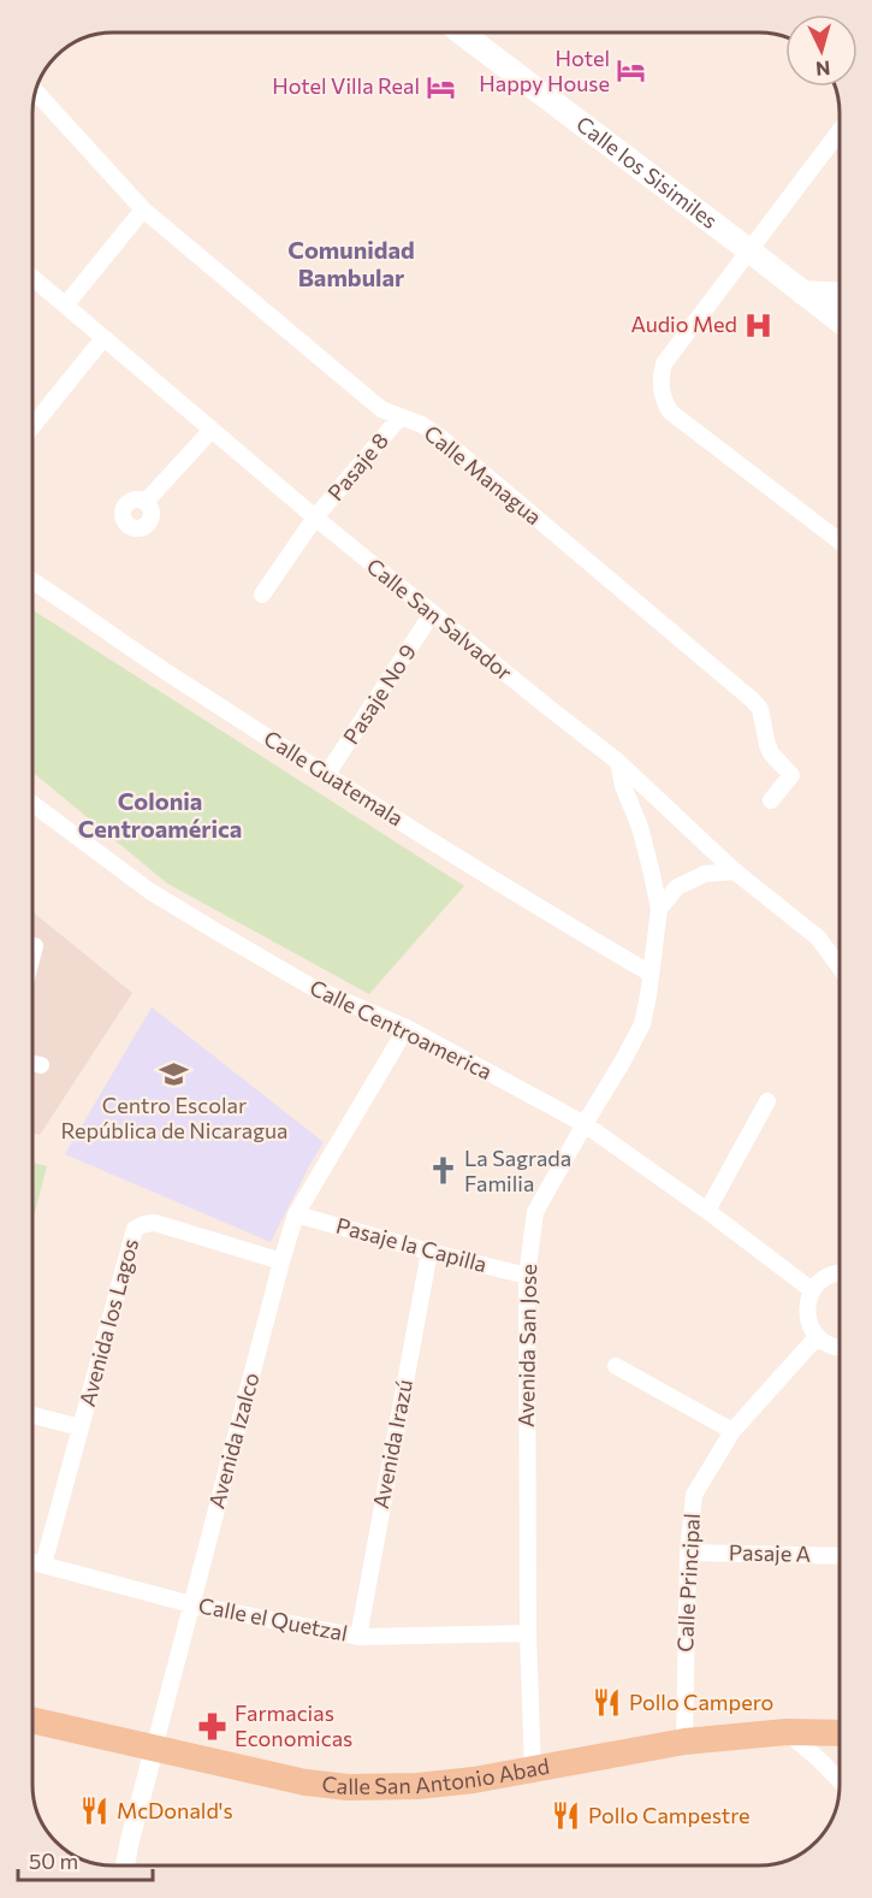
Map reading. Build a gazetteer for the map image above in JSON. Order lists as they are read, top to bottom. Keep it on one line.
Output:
{"streets":{"main road":["Calle los Sisimiles","Calle San Antonio Abad"],"street":["Pasaje 8","Calle Managua","Calle San Salvador","Pasaje No 9","Calle Guatemala","Calle Centroamerica","Pasaje la Capilla","Avenida los Lagos","Avenida San Jose","Avenida Izalco","Avenida Irazú","Pasaje A","Calle Principal","Calle el Quetzal"]},"crossings":[["Pasaje 8","Calle Managua"],["Pasaje 8","Calle San Salvador"],["Calle San Salvador","Pasaje No 9"],["Calle San Salvador","Avenida San Jose"],["Pasaje No 9","Calle Guatemala"],["Calle Guatemala","Avenida San Jose"],["Calle Centroamerica","Avenida San Jose"],["Calle Centroamerica","Avenida Izalco"],["Pasaje la Capilla","Avenida San Jose"],["Pasaje la Capilla","Avenida Izalco"],["Pasaje la Capilla","Avenida Irazú"],["Avenida los Lagos","Avenida Izalco"],["Avenida los Lagos","Calle el Quetzal"],["Avenida San Jose","Calle el Quetzal"],["Avenida San Jose","Calle San Antonio Abad"],["Avenida Izalco","Calle el Quetzal"],["Avenida Izalco","Calle San Antonio Abad"],["Avenida Irazú","Calle el Quetzal"],["Pasaje A","Calle Principal"],["Calle Principal","Calle San Antonio Abad"]],"districts":["Comunidad Bambular","Colonia Centroamérica"],"places":{"hotel":["Hotel Happy House","Hotel Villa Real"],"hospital":["Audio Med"],"school or university":["Centro Escolar República de Nicaragua"],"church":["La Sagrada Familia"],"restaurant":["Pollo Campero","McDonald's","Pollo Campestre"],"pharmacy":["Farmacias Economicas"]},"scale_bar":"50 m","north":"bottom"}
